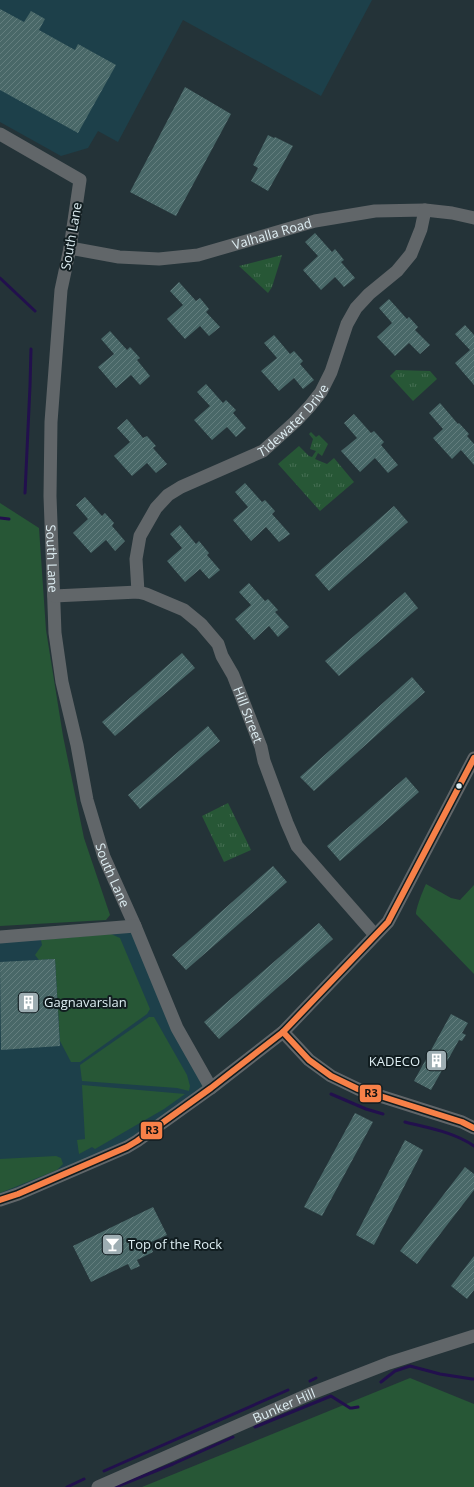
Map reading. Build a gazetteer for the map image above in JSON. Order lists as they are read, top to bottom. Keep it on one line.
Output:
{"streets":{"street":["Valhalla Road","South Lane","Tidewater Drive","Hill Street","Bunker Hill"]},"crossings":[["Valhalla Road","South Lane"],["Valhalla Road","Tidewater Drive"],["South Lane","Hill Street"],["Tidewater Drive","Hill Street"]],"places":{"building":["Gagnavarslan","KADECO"],"bar":["Top of the Rock"]},"lines":["transit line R3"]}
